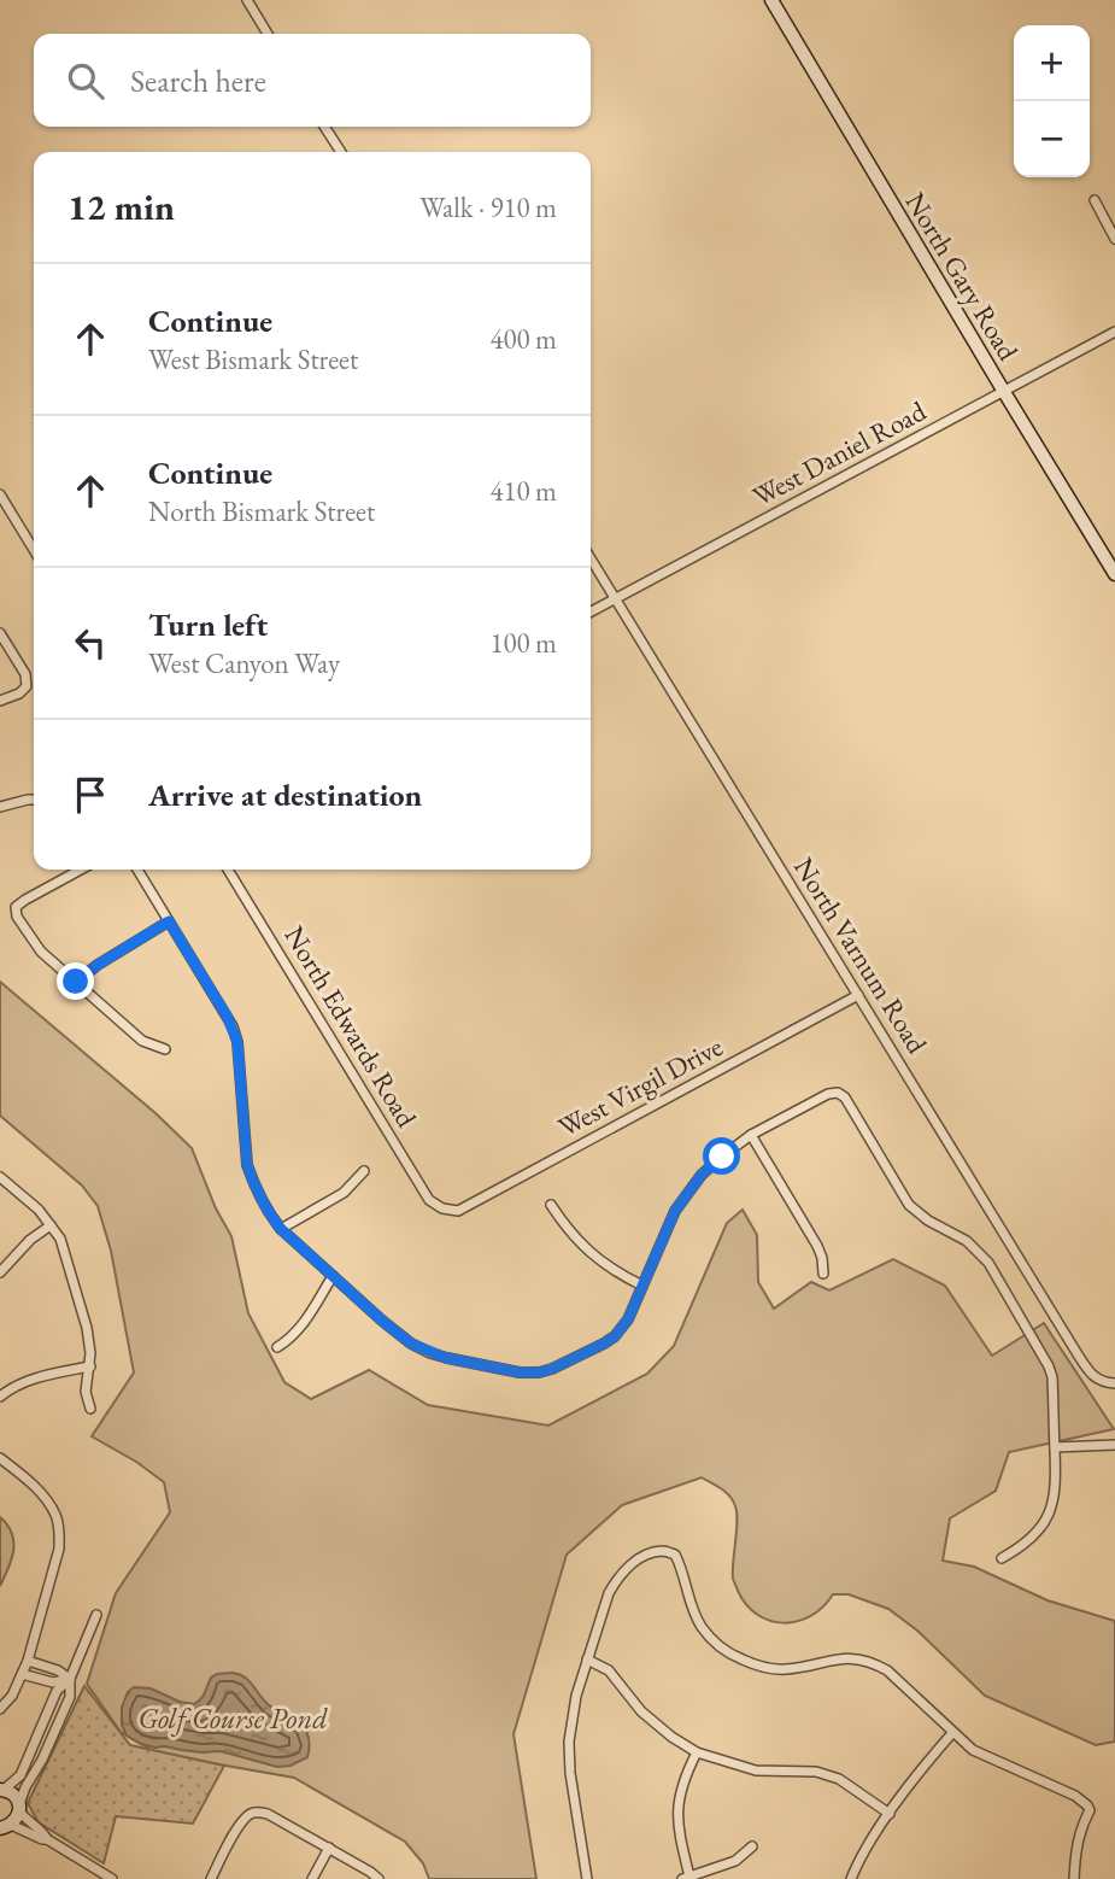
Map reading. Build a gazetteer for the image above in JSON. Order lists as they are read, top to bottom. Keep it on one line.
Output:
{"streets":{"street":["North Gary Road","West Daniel Road","North Varnum Road","North Edwards Road","West Virgil Drive"]},"crossings":[["North Gary Road","West Daniel Road"],["West Daniel Road","North Varnum Road"],["North Varnum Road","West Virgil Drive"],["North Edwards Road","West Virgil Drive"]],"water":["Golf Course Pond"],"page":{"map_buttons":["+","−"],"search":"Search here","heading":["12 min","Walk · 910 m"],"list":[["Continue","West Bismark Street","400 m"],["Continue","North Bismark Street","410 m"],["Turn left","West Canyon Way","100 m"],"Arrive at destination"]}}
